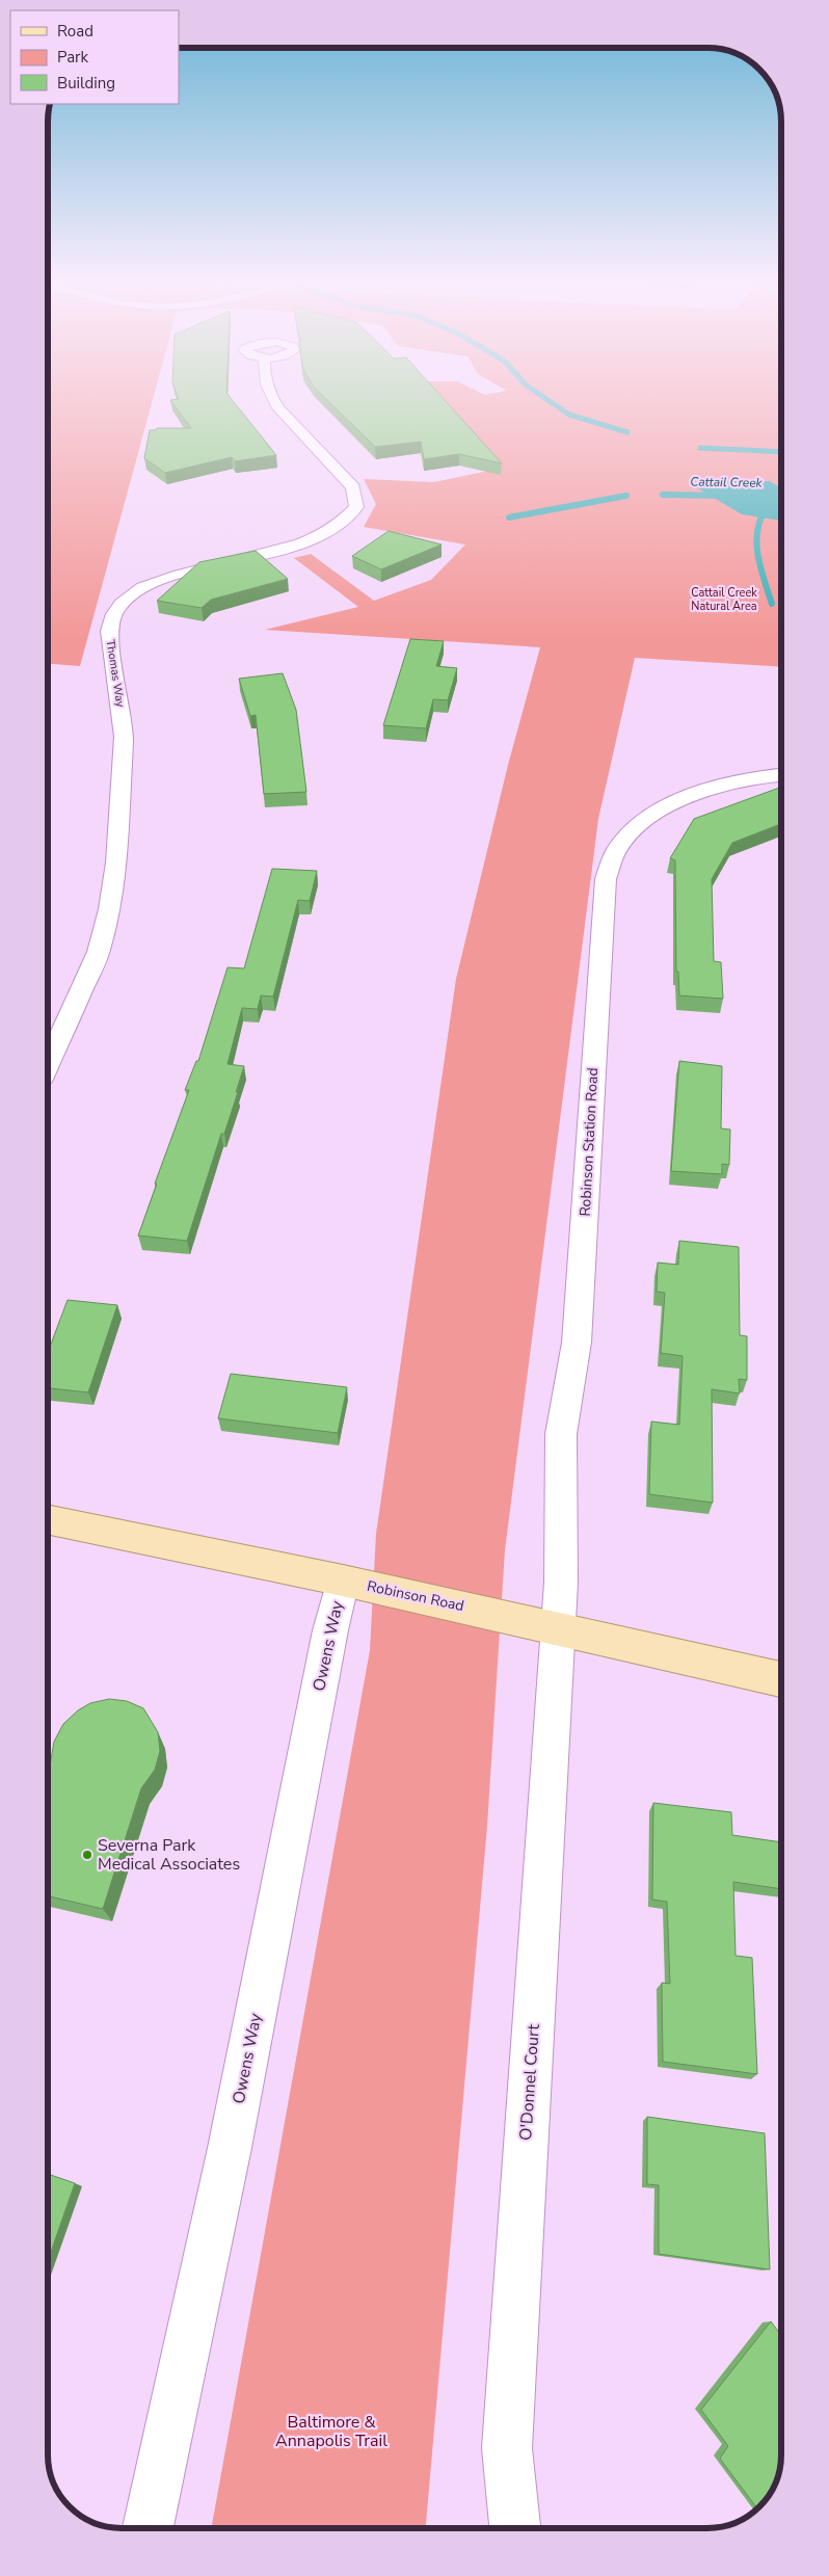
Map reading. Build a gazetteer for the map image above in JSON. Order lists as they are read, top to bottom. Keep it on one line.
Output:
{"streets":{"main road":["Robinson Road"],"street":["Thomas Way","Robinson Station Road","Owens Way","O'Donnel Court"]},"crossings":[["Robinson Station Road","Robinson Road"],["Robinson Station Road","O'Donnel Court"],["Robinson Road","Owens Way"],["Robinson Road","O'Donnel Court"]],"water":["Cattail Creek"],"parks":["Cattail Creek Natural Area","Baltimore & Annapolis Trail"],"places":["Severna Park Medical Associates"],"legend":["Road","Park","Building"]}
